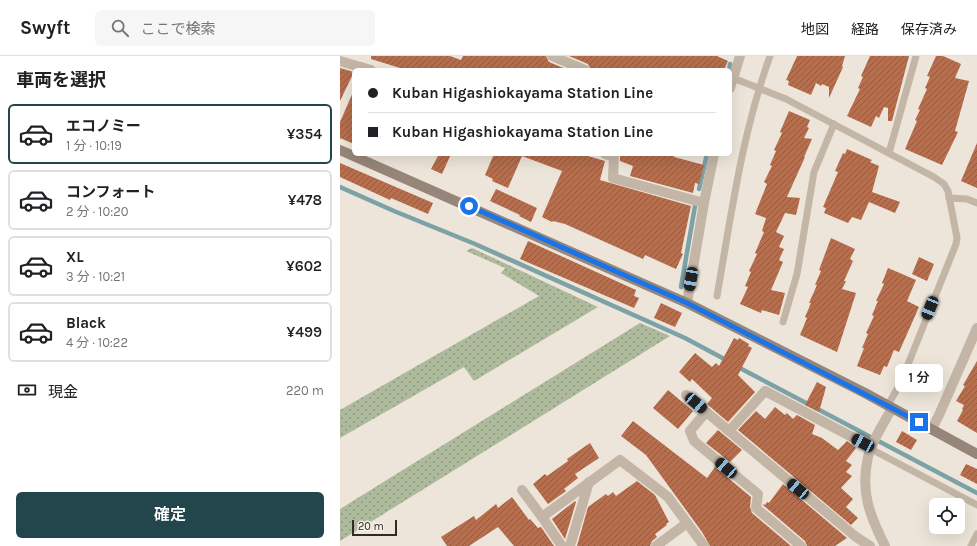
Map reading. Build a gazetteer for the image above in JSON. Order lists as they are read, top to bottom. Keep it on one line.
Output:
{"scale_bar":"20 m","page":{"header":"Swyft","search":"ここで検索","nav":["地図","経路","保存済み"],"heading":"車両を選択","banner":["Kuban Higashiokayama Station Line","Kuban Higashiokayama Station Line"],"list":[{"name":"エコノミー","note":"1 分 · 10:19","value":"¥354"},{"name":"コンフォート","note":"2 分 · 10:20","value":"¥478"},{"name":"XL","note":"3 分 · 10:21","value":"¥602"},{"name":"Black","note":"4 分 · 10:22","value":"¥499"}],"bubble":"1 分","pay":["現金","220 m"],"buttons":"確定","scale":"20 m"}}
